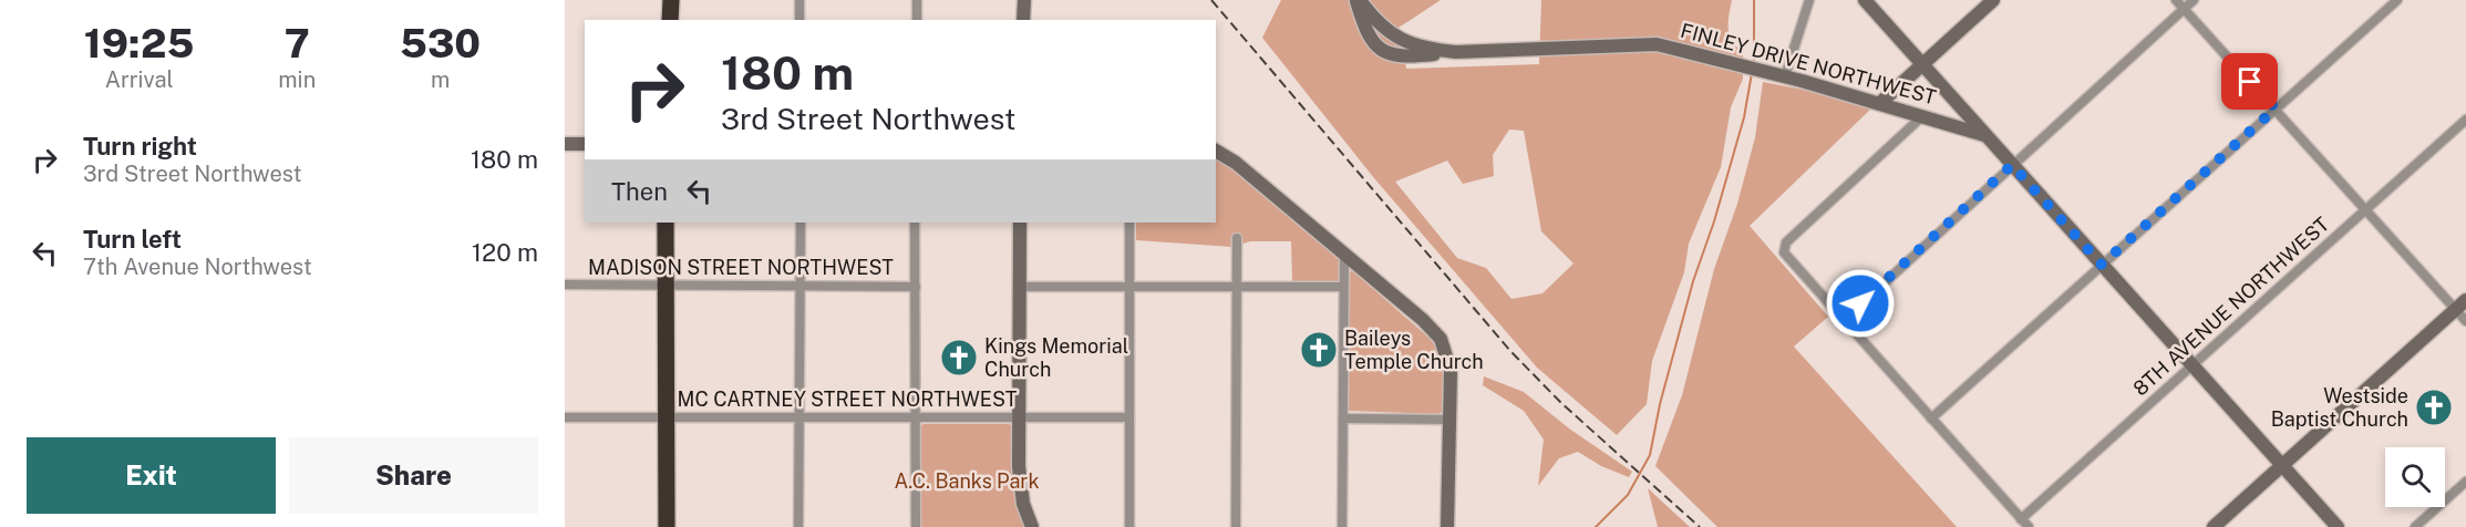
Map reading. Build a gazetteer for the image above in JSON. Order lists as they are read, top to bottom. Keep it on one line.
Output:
{"streets":{"street":["FINLEY DRIVE NORTHWEST","MADISON STREET NORTHWEST","8TH AVENUE NORTHWEST","MC CARTNEY STREET NORTHWEST"]},"parks":["A.C. Banks Park"],"places":{"church":["Baileys Temple Church","Kings Memorial Church","Westside Baptist Church"]},"page":{"eta":["19:25","Arrival","7","min","530","m"],"turn":["180 m","3rd Street Northwest"],"list":[{"name":"Turn right","note":"3rd Street Northwest","value":"180 m"},{"name":"Turn left","note":"7th Avenue Northwest","value":"120 m"}],"then":"Then","buttons":["Exit","Share"]}}
